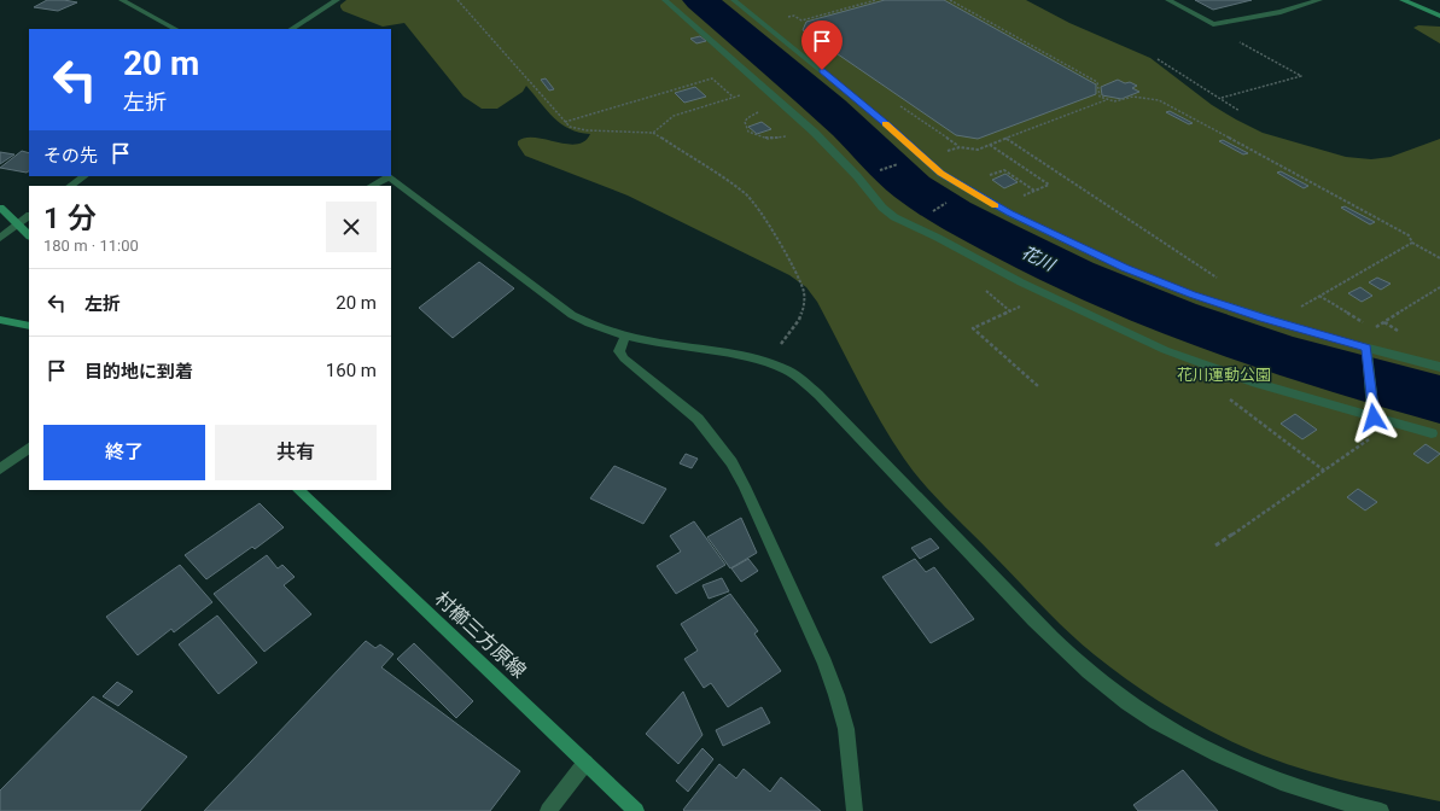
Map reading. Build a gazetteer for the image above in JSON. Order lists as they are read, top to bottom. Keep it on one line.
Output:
{"streets":{"main road":["村櫛三方原線"]},"water":["花川"],"parks":["花川運動公園"],"page":{"turn":["20 m","左折"],"then":"その先","heading":["1 分","180 m · 11:00"],"list":[{"name":"左折","value":"20 m"},{"name":"目的地に到着","value":"160 m"}],"buttons":["終了","共有"]}}
